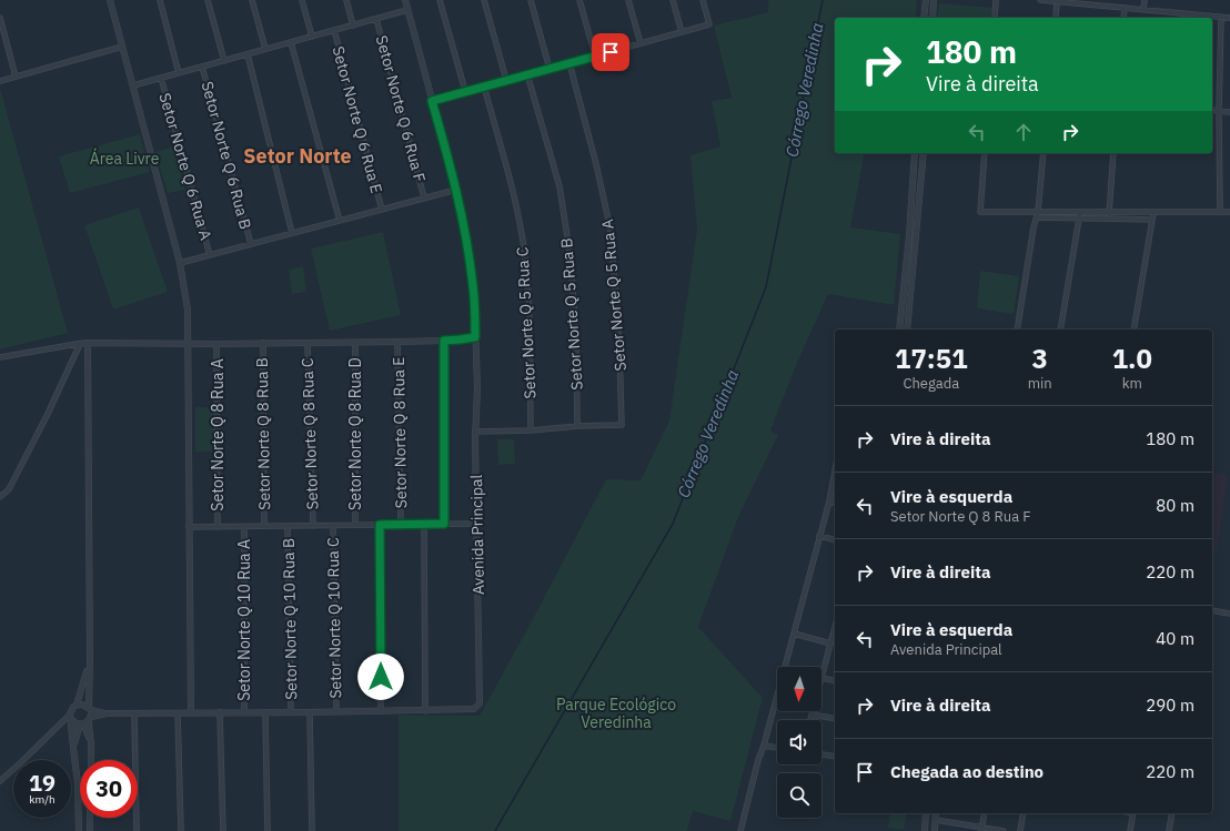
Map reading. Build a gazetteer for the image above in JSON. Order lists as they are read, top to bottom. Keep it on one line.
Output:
{"streets":{"street":["Setor Norte Q 6 Rua F","Setor Norte Q 6 Rua E","Setor Norte Q 6 Rua B","Setor Norte Q 6 Rua A","Setor Norte Q 5 Rua A","Setor Norte Q 5 Rua B","Setor Norte Q 5 Rua C","Setor Norte Q 8 Rua E","Setor Norte Q 8 Rua B","Setor Norte Q 8 Rua C","Setor Norte Q 8 Rua D","Setor Norte Q 8 Rua A","Avenida Principal","Setor Norte Q 10 Rua C","Setor Norte Q 10 Rua B","Setor Norte Q 10 Rua A"]},"crossings":[["Setor Norte Q 5 Rua A","Setor Norte Q 5 Rua B"],["Avenida Principal","Setor Norte Q 10 Rua C"],["Avenida Principal","Setor Norte Q 10 Rua B"],["Avenida Principal","Setor Norte Q 10 Rua A"]],"districts":["Setor Norte"],"water":["Córrego Veredinha"],"parks":["Área Livre","Parque Ecológico Veredinha"],"north":"bottom","page":{"turn":["180 m","Vire à direita"],"eta":["17:51","Chegada","3","min","1.0","km"],"list":[{"name":"Vire à direita","value":"180 m"},{"name":"Vire à esquerda","note":"Setor Norte Q 8 Rua F","value":"80 m"},{"name":"Vire à direita","value":"220 m"},{"name":"Vire à esquerda","note":"Avenida Principal","value":"40 m"},{"name":"Vire à direita","value":"290 m"},{"name":"Chegada ao destino","value":"220 m"}],"speed":"19 km/h","limit":"30"}}
